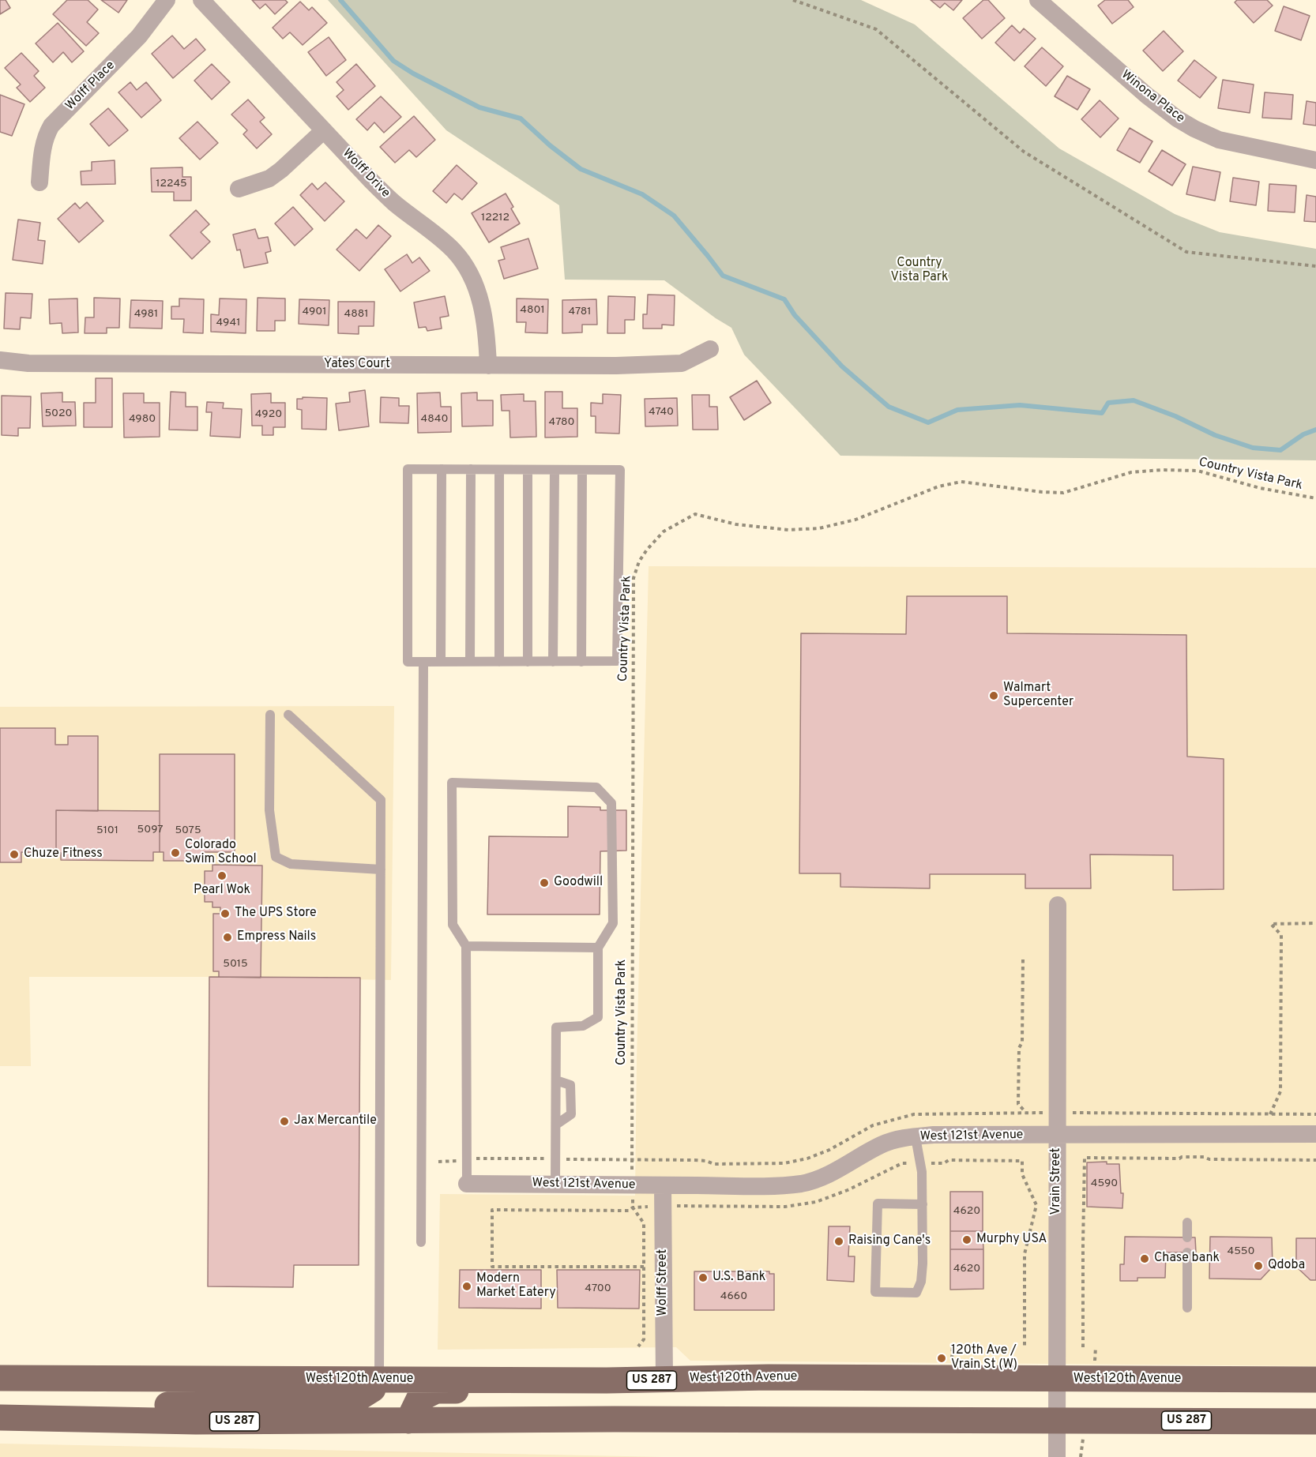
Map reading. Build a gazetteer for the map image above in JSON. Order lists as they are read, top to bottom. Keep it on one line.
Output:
{"streets":{"main road":["West 120th Avenue","US 287"],"street":["Wolff Place","Winona Place","Wolff Drive","Yates Court","West 121st Avenue","Vrain Street","Wolff Street"],"path":["Country Vista Park"]},"crossings":[["Wolff Drive","Yates Court"],["Country Vista Park","West 121st Avenue"],["West 121st Avenue","Vrain Street"],["West 121st Avenue","Wolff Street"],["Vrain Street","West 120th Avenue"],["Vrain Street","US 287"],["Wolff Street","West 120th Avenue"]],"parks":["Country Vista Park"],"places":["Walmart Supercenter","Colorado Swim School","Chuze Fitness","Pearl Wok","Goodwill","The UPS Store","Empress Nails","Jax Mercantile","Murphy USA","Raising Cane's","Chase bank","Qdoba","U.S. Bank","Modern Market Eatery","120th Ave / Vrain St (W)"],"house_numbers":["12245","12212","4801","4901","4781","4981","4881","4941","4740","5020","4920","4980","4840","4780","5097","5101","5075","5015","4590","4620","4550","4620","4700","4660"]}
